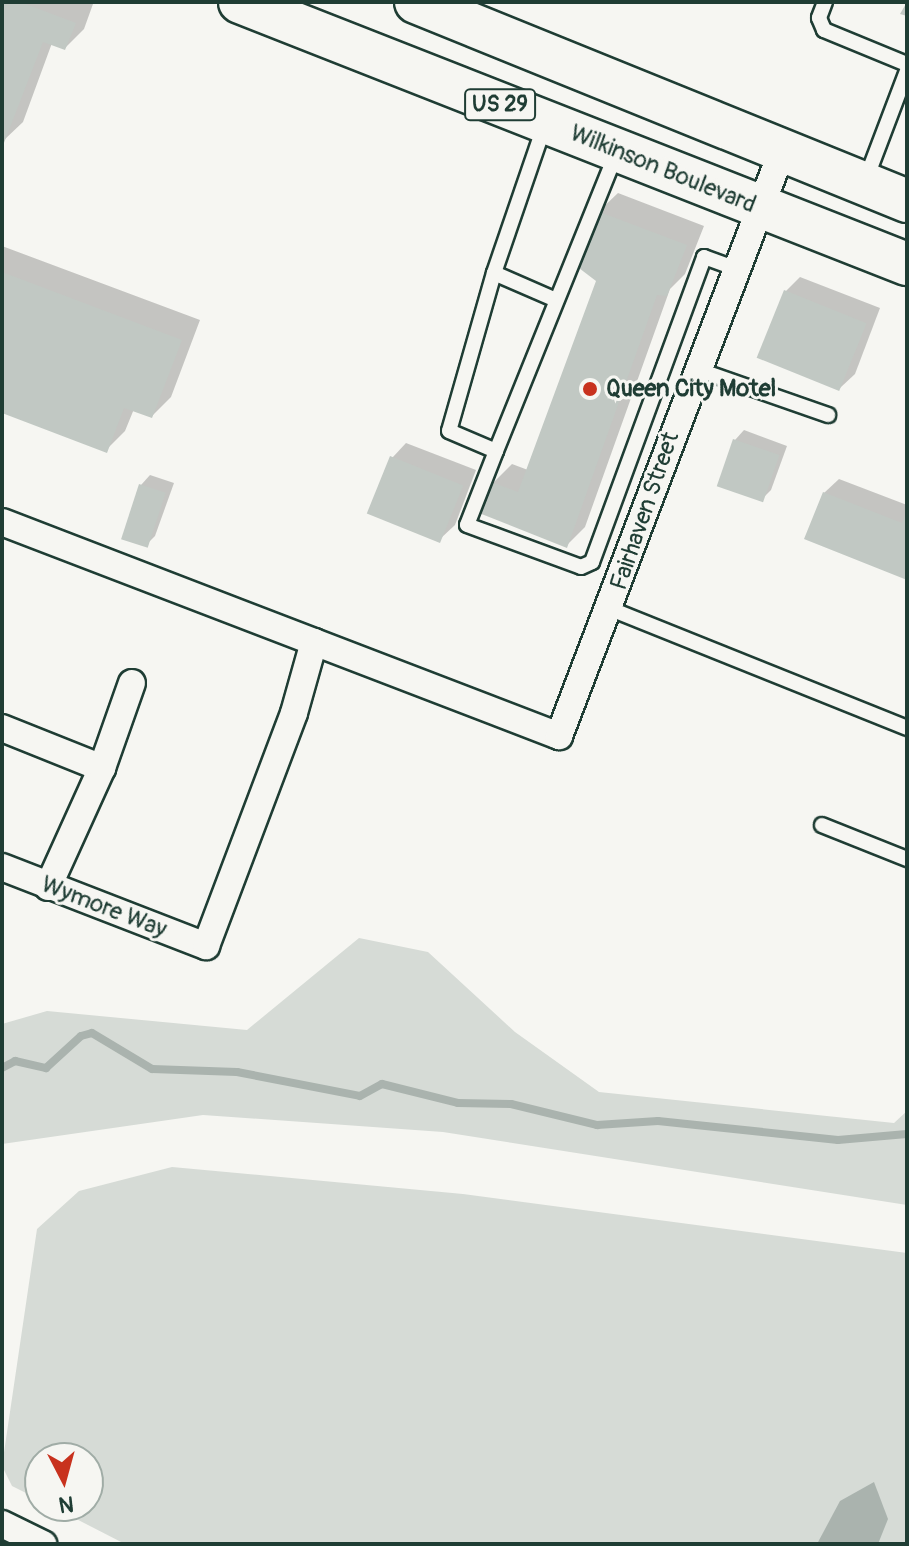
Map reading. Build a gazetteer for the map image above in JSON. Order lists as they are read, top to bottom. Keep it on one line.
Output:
{"streets":{"main road":["US 29","Wilkinson Boulevard"],"street":["Fairhaven Street","Wymore Way"]},"crossings":[["US 29","Fairhaven Street"],["Wilkinson Boulevard","Fairhaven Street"],["Fairhaven Street","Wymore Way"]],"places":["Queen City Motel"],"north":"bottom"}
